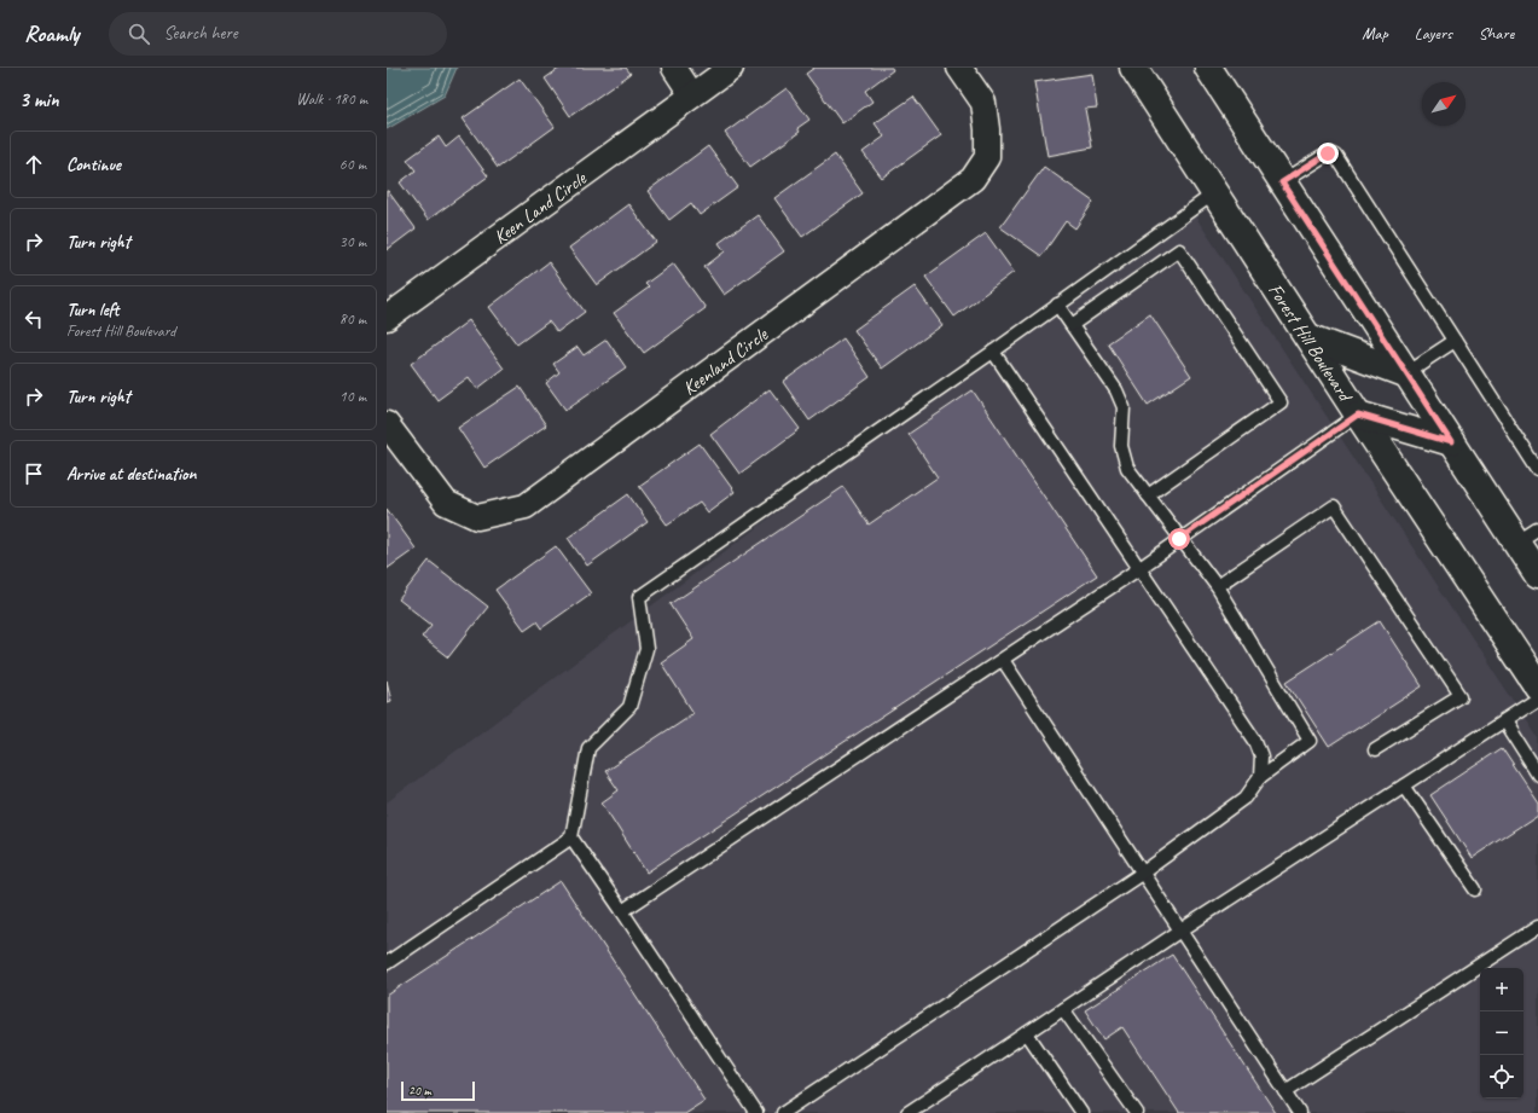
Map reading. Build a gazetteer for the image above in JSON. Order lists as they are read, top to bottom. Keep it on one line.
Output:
{"streets":{"main road":["Forest Hill Boulevard"],"street":["Keen Land Circle","Keenland Circle"]},"scale_bar":"20 m","north":"top right","page":{"header":"Roamly","search":"Search here","nav":["Map","Layers","Share"],"heading":["3 min","Walk · 180 m"],"list":[["Continue","60 m"],["Turn right","30 m"],["Turn left","Forest Hill Boulevard","80 m"],["Turn right","10 m"],"Arrive at destination"],"map_buttons":["+","−"],"scale":"20 m"}}
